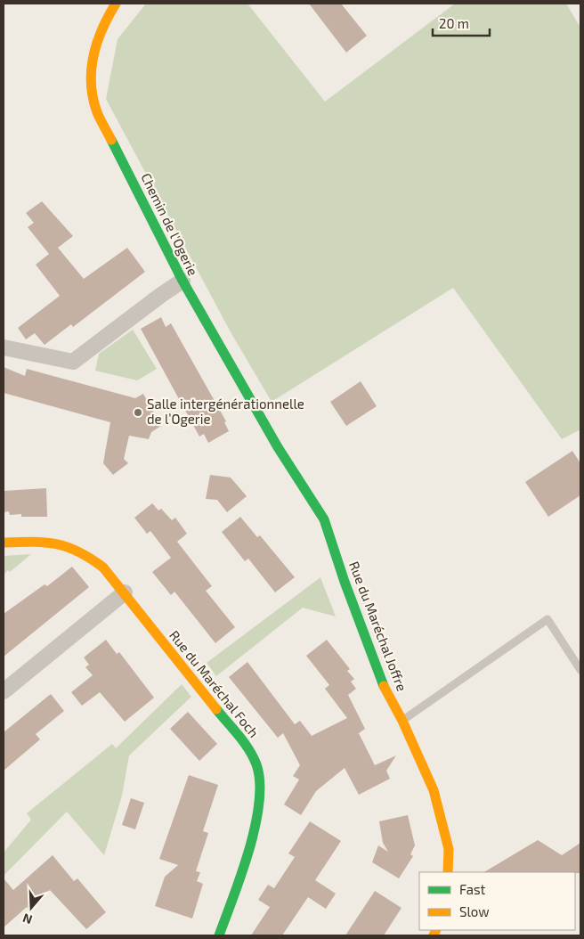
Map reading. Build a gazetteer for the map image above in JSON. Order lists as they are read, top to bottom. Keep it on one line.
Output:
{"streets":{"street":["Chemin de l'Ogerie","Rue du Maréchal Joffre","Rue du Maréchal Foch"]},"crossings":[["Chemin de l'Ogerie","Rue du Maréchal Joffre"]],"places":["Salle intergénérationnelle de l’Ogerie"],"legend":["Fast","Slow"],"scale_bar":"20 m","north":"bottom"}
